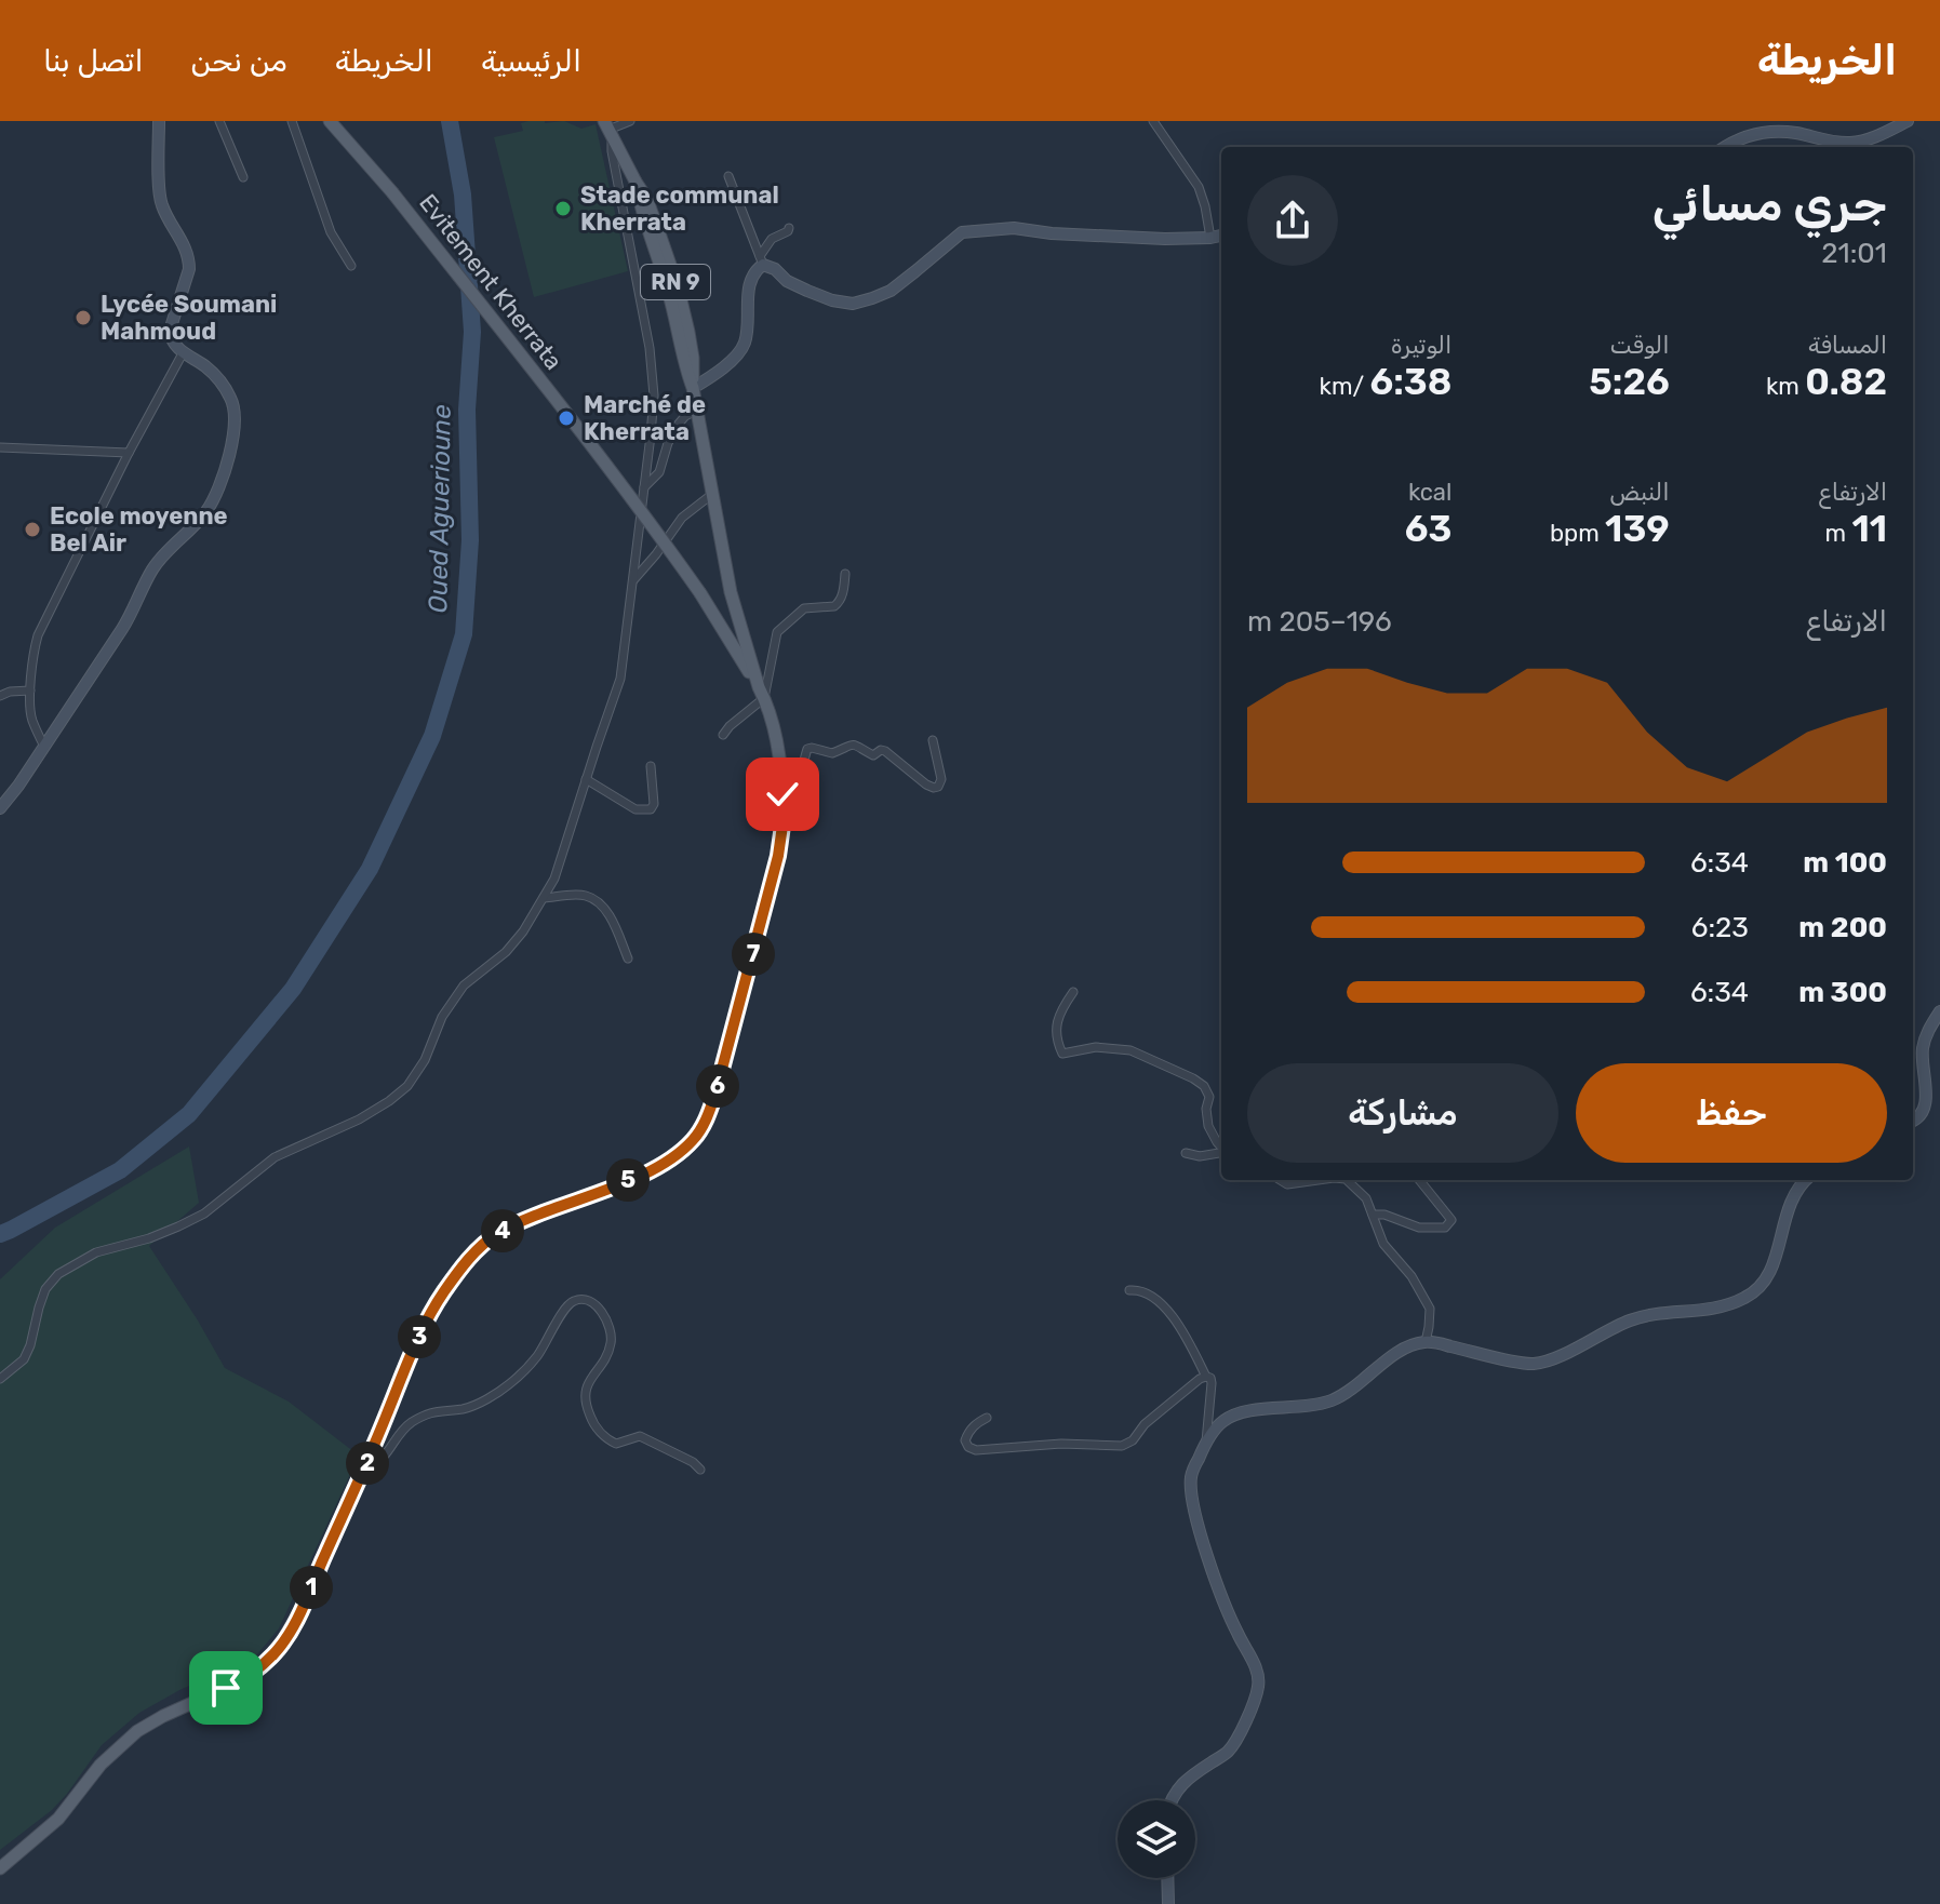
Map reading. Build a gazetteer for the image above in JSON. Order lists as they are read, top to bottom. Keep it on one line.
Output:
{"streets":{"main road":["Evitement Kherrata","RN 9"]},"crossings":[["Evitement Kherrata","RN 9"]],"water":["Oued Aguerioune"],"places":["Stade communal Kherrata","Lycée Soumani Mahmoud","Marché de Kherrata","Ecole moyenne Bel Air"],"page":{"header":"الخريطة","nav":["الرئيسية","الخريطة","من نحن","اتصل بنا"],"heading":["جري مسائي","21:01"],"stats":[["المسافة","0.82 km"],["الوقت","5:26"],["الوتيرة","6:38 /km"],["الارتفاع","11 m"],["النبض","139 bpm"],["kcal","63"]],"chart":["الارتفاع","196–205 m"],"list":[{"name":"100 m","note":"6:34"},{"name":"200 m","note":"6:23"},{"name":"300 m","note":"6:34"}],"pins":["7","6","5","4","3","2","1"],"buttons":["حفظ","مشاركة"]}}
